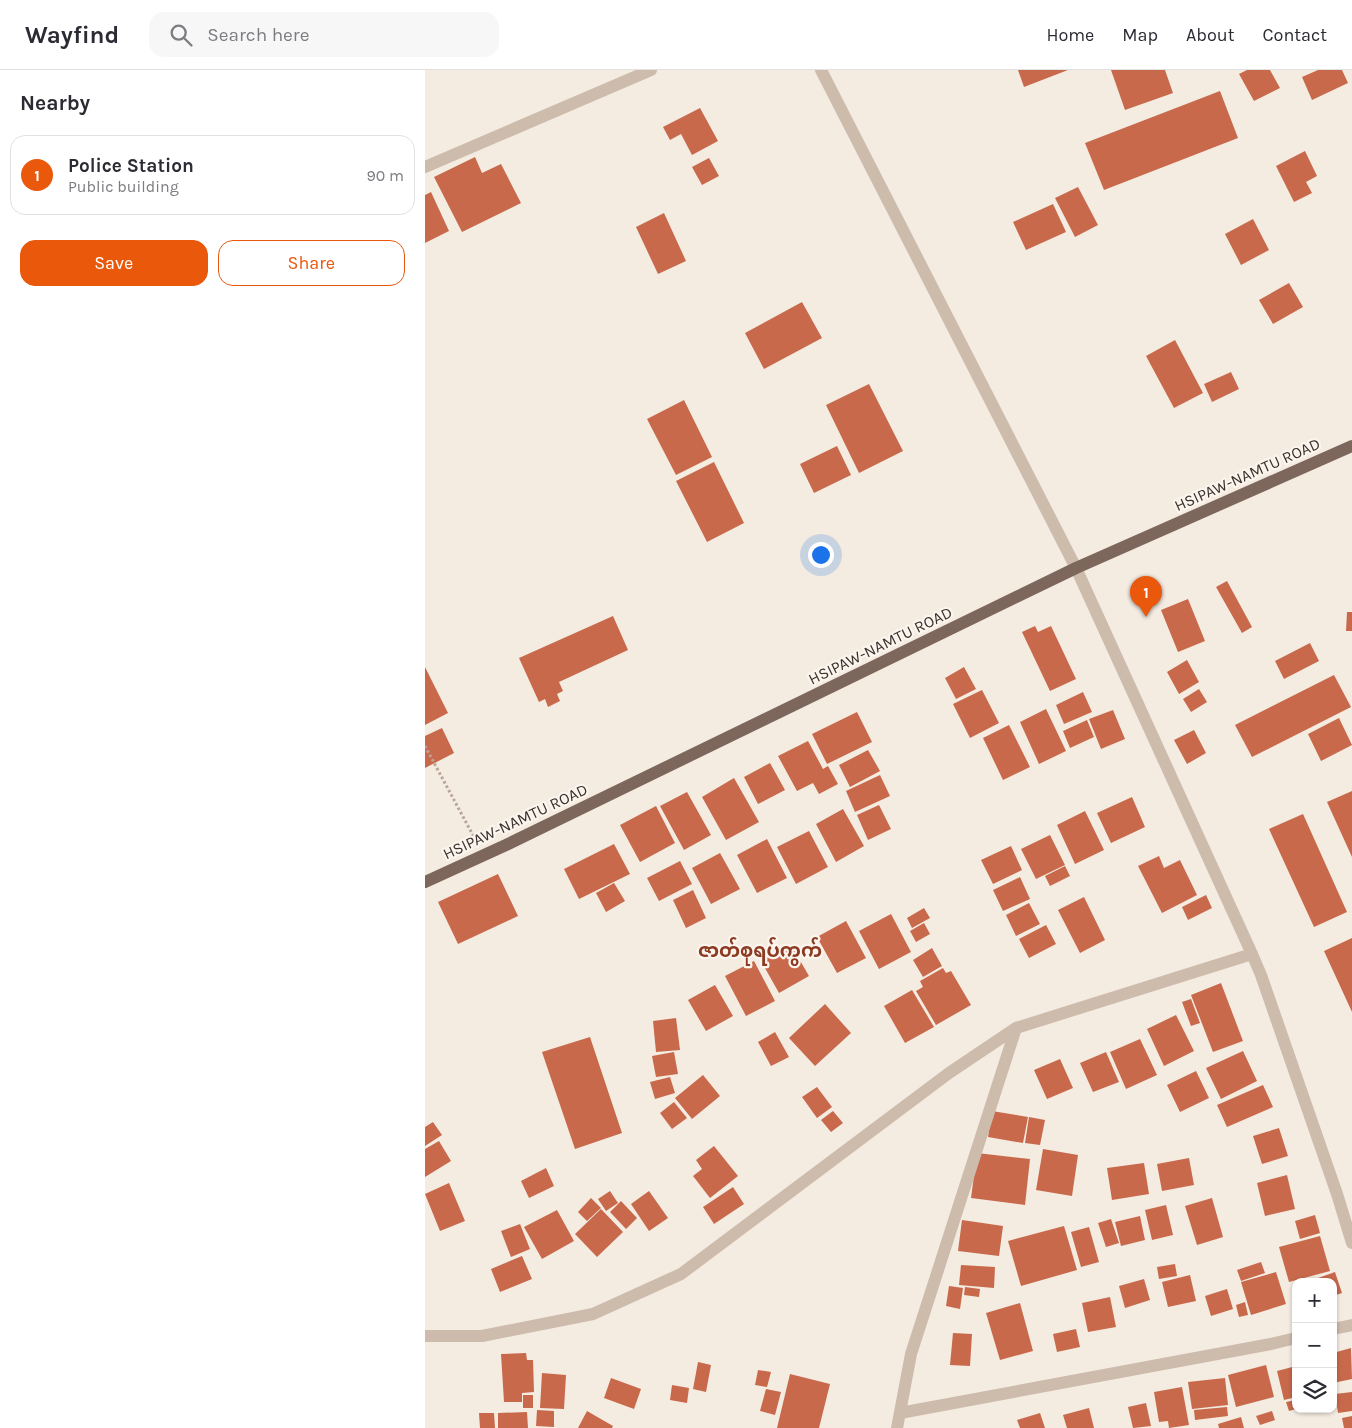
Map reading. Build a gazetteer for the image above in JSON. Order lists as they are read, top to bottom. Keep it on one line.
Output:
{"streets":{"main road":["HSIPAW-NAMTU ROAD"]},"districts":["ဇာတ်စုရပ်ကွက်"],"page":{"header":"Wayfind","search":"Search here","nav":["Home","Map","About","Contact"],"heading":"Nearby","list":[{"mark":"1","name":"Police Station","note":"Public building","value":"90 m"}],"buttons":["Save","Share"],"pins":"1","map_buttons":["+","−"]}}
